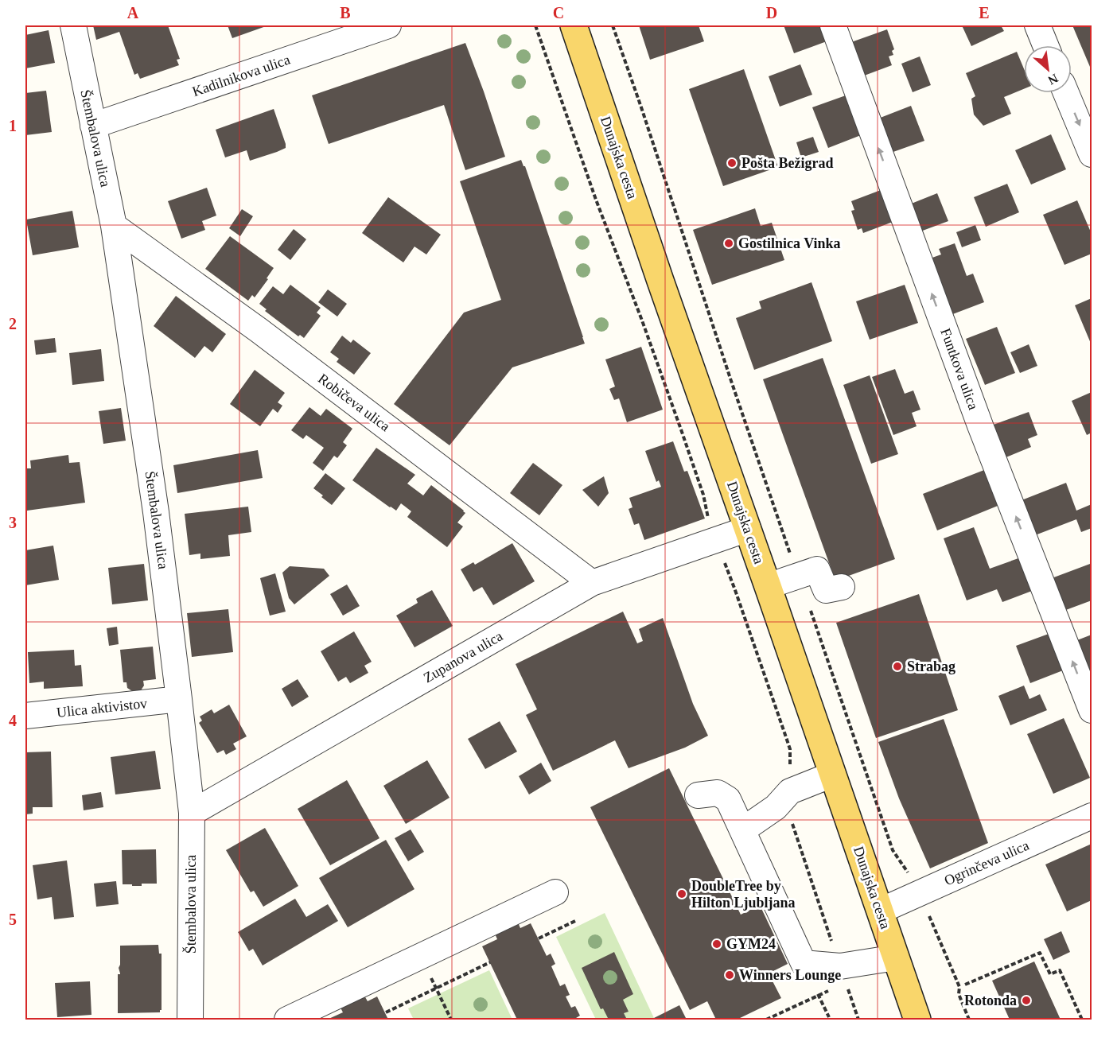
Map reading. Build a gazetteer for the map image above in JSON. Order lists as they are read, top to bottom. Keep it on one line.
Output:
{"streets":{"main road":["Dunajska cesta"],"street":["Kadilnikova ulica","Štembalova ulica","Funtkova ulica","Robičeva ulica","Zupanova ulica","Ulica aktivistov","Ogrinčeva ulica"]},"crossings":[["Kadilnikova ulica","Štembalova ulica"],["Štembalova ulica","Robičeva ulica"],["Štembalova ulica","Zupanova ulica"],["Štembalova ulica","Ulica aktivistov"],["Dunajska cesta","Zupanova ulica"],["Dunajska cesta","Ogrinčeva ulica"],["Robičeva ulica","Zupanova ulica"]],"one_way":["Funtkova ulica"],"places":["Pošta Bežigrad","Gostilnica Vinka","Strabag","DoubleTree by Hilton Ljubljana","GYM24","Winners Lounge","Rotonda"],"north":"bottom right","grid":{"columns":["A","B","C","D","E"],"rows":["1","2","3","4","5"]}}
